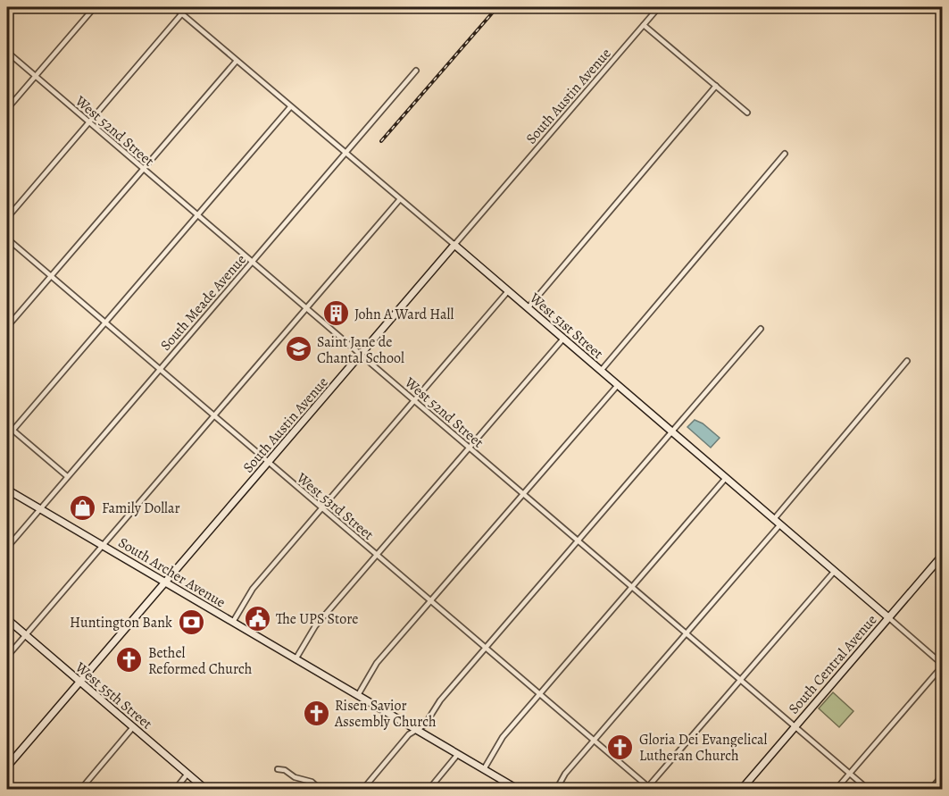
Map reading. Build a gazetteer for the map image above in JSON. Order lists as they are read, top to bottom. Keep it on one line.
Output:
{"streets":{"street":["South Austin Avenue","West 52nd Street","South Meade Avenue","West 51st Street","West 53rd Street","South Archer Avenue","South Central Avenue","West 55th Street"]},"crossings":[["South Austin Avenue","West 52nd Street"],["South Austin Avenue","West 51st Street"],["South Austin Avenue","West 53rd Street"],["South Austin Avenue","South Archer Avenue"],["South Austin Avenue","West 55th Street"],["West 52nd Street","South Meade Avenue"],["West 52nd Street","South Central Avenue"],["South Meade Avenue","West 51st Street"],["South Meade Avenue","West 53rd Street"],["South Meade Avenue","South Archer Avenue"],["West 51st Street","South Central Avenue"]],"places":{"building":["John A Ward Hall"],"school or university":["Saint Jane de Chantal School"],"shop":["Family Dollar"],"public building":["The UPS Store"],"bank":["Huntington Bank"],"church":["Bethel Reformed Church","Risen Savior Assembly Church","Gloria Dei Evangelical Lutheran Church"]}}
